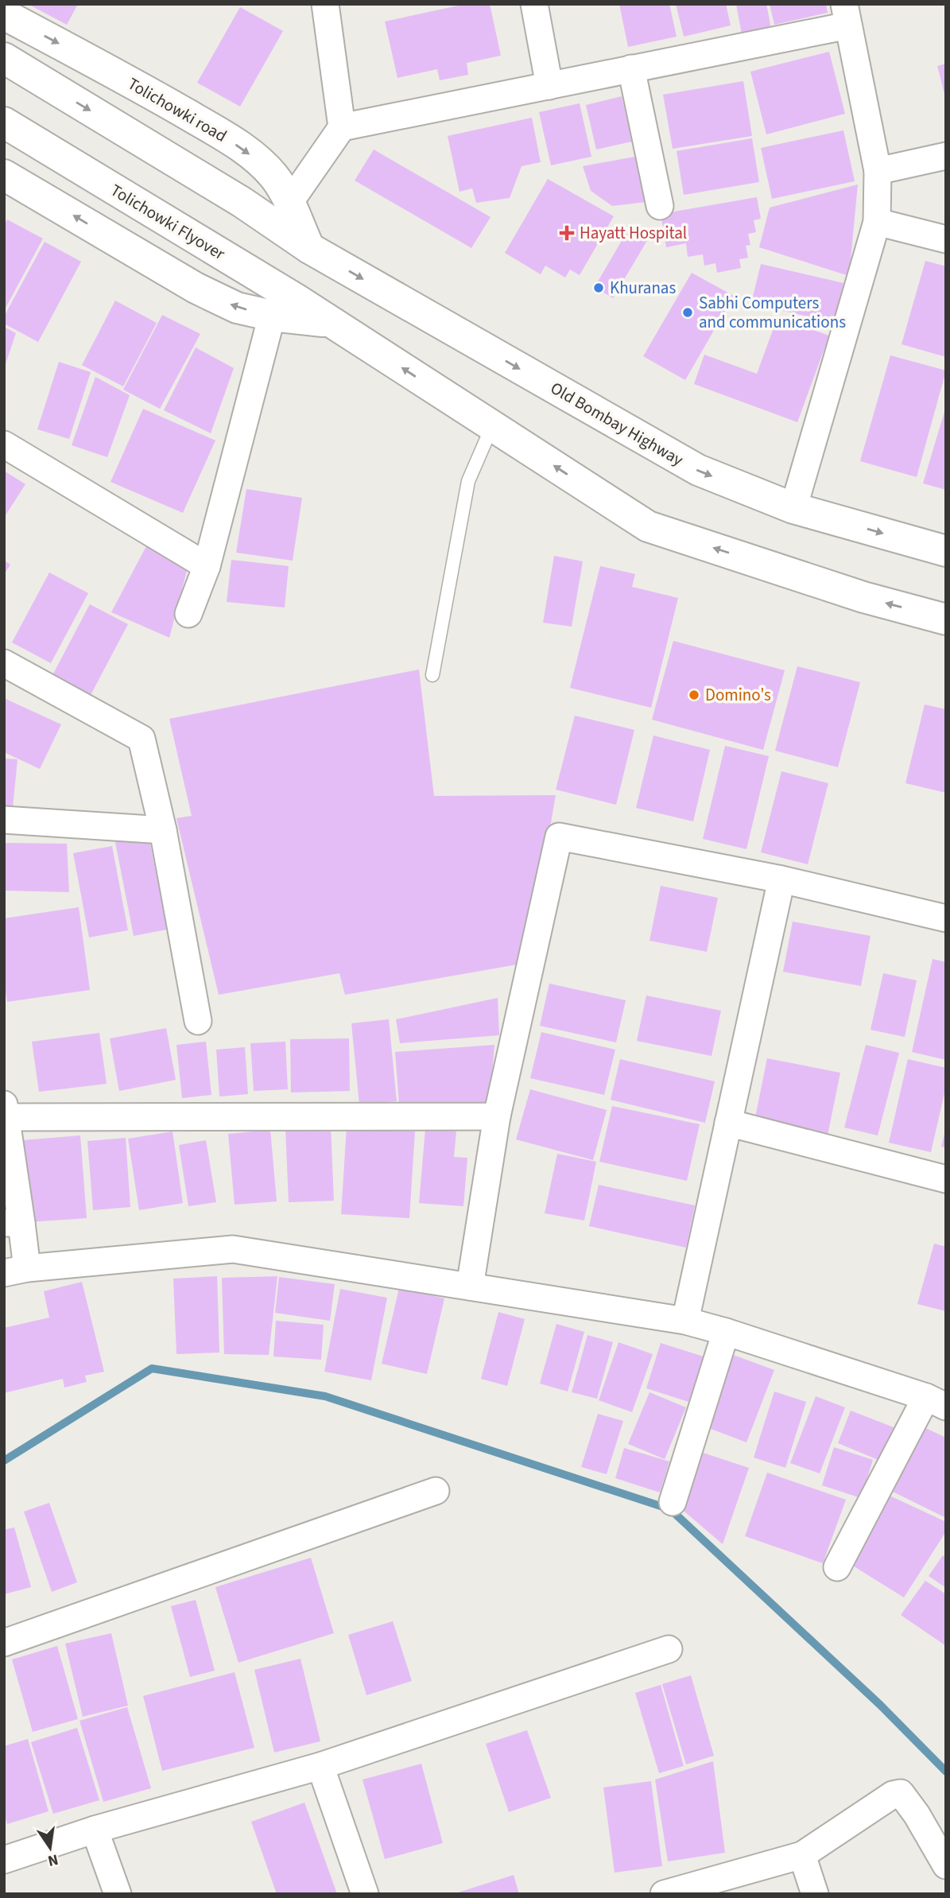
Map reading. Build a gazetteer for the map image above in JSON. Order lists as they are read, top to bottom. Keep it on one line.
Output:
{"streets":{"main road":["Tolichowki road","Tolichowki Flyover","Old Bombay Highway"]},"crossings":[["Tolichowki road","Old Bombay Highway"]],"places":{"health":["Hayatt Hospital"],"other":["Khuranas","Sabhi Computers and communications","Domino's"]},"north":"bottom"}
